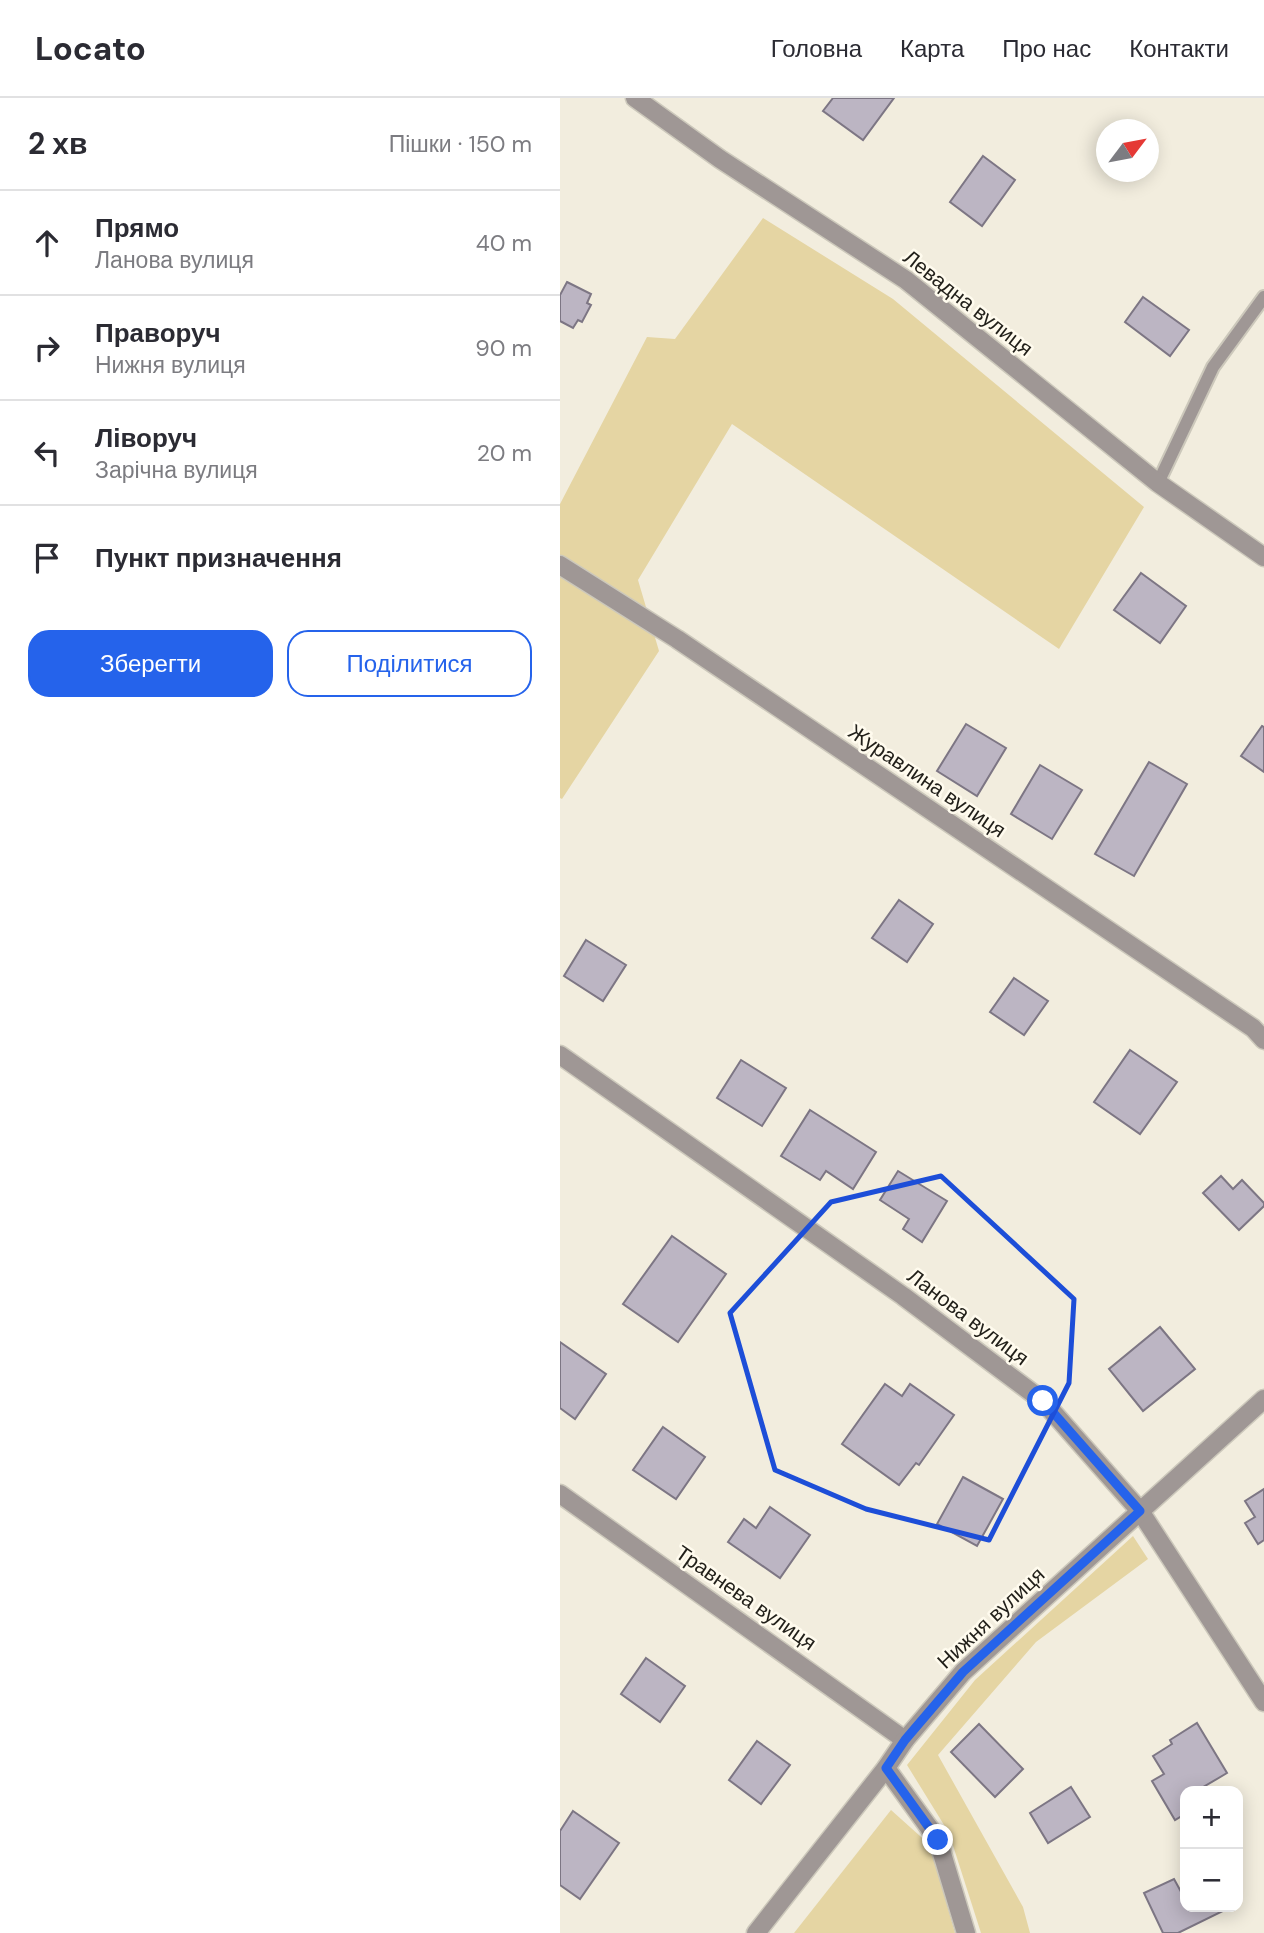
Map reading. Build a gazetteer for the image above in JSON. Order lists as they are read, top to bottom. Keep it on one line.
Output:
{"streets":{"street":["Левадна вулиця","Журавлина вулиця","Ланова вулиця","Травнева вулиця","Нижня вулиця"]},"crossings":[["Ланова вулиця","Нижня вулиця"],["Травнева вулиця","Нижня вулиця"]],"north":"top right","page":{"header":"Locato","nav":["Головна","Карта","Про нас","Контакти"],"heading":["2 хв","Пішки · 150 m"],"list":[["Прямо","Ланова вулиця","40 m"],["Праворуч","Нижня вулиця","90 m"],["Ліворуч","Зарічна вулиця","20 m"],"Пункт призначення"],"buttons":["Зберегти","Поділитися"],"map_buttons":["+","−"]}}
